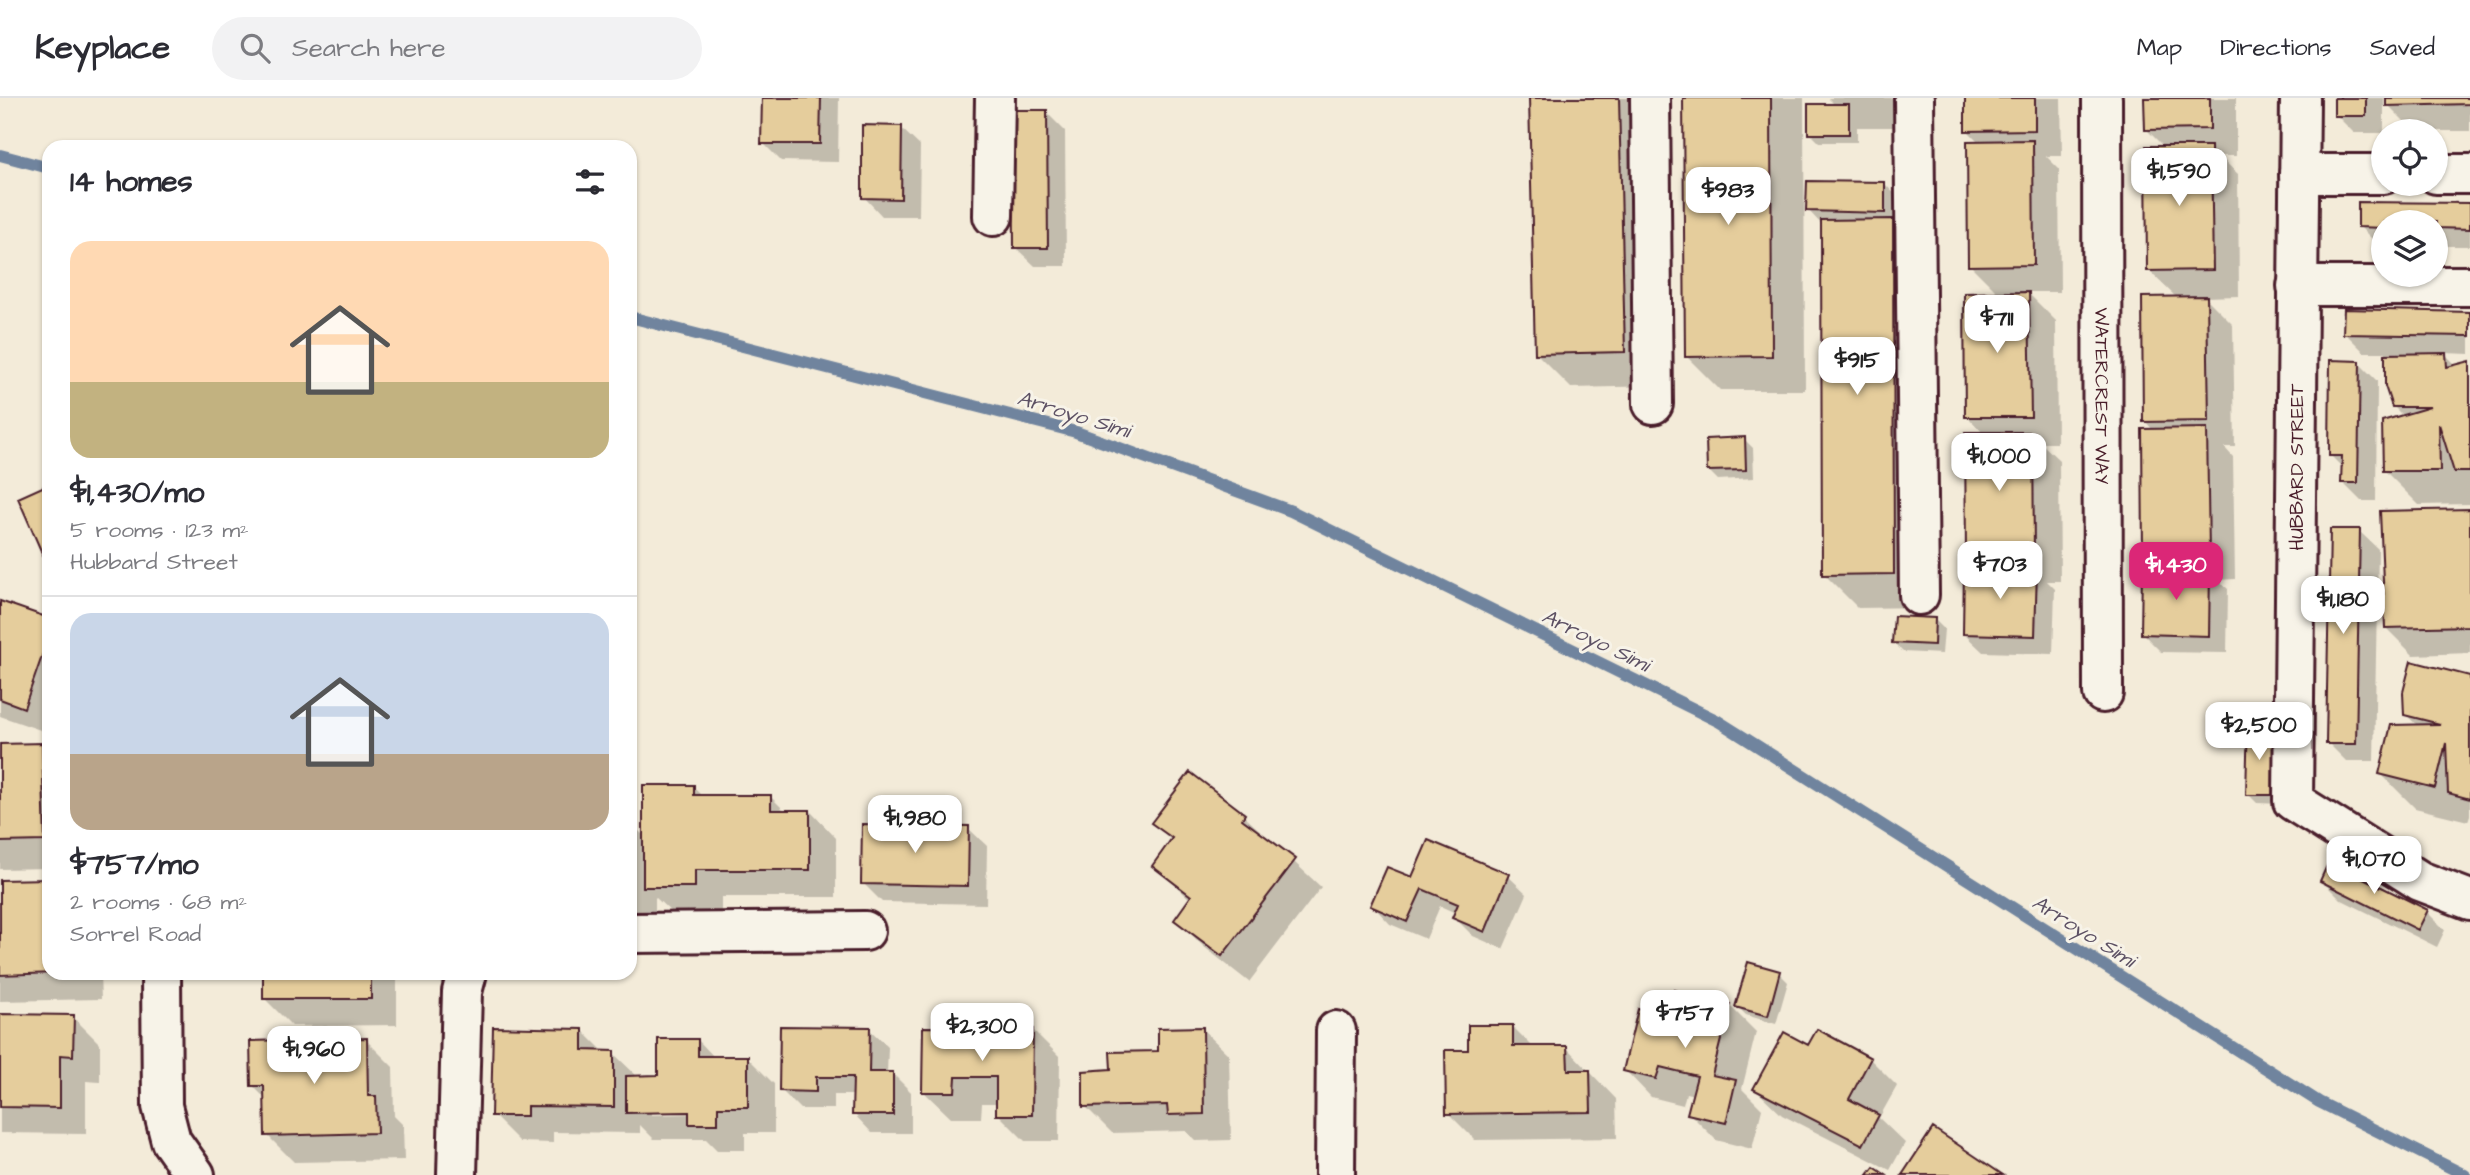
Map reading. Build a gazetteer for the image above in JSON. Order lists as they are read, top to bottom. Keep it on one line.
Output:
{"streets":{"street":["WATERCREST WAY","HUBBARD STREET"]},"water":["Arroyo Simi"],"page":{"header":"Keyplace","search":"Search here","nav":["Map","Directions","Saved"],"heading":"14 homes","price":["$1,590","$983","$711","$915","$1,000","$703","$1,430","$1,180","$2,500","$1,980","$1,070","$757","$2,300","$1,960"],"list":[{"name":"$1,430/mo","note":"5 rooms · 123 m² · Hubbard Street"},{"name":"$757/mo","note":"2 rooms · 68 m² · Sorrel Road"}]}}
